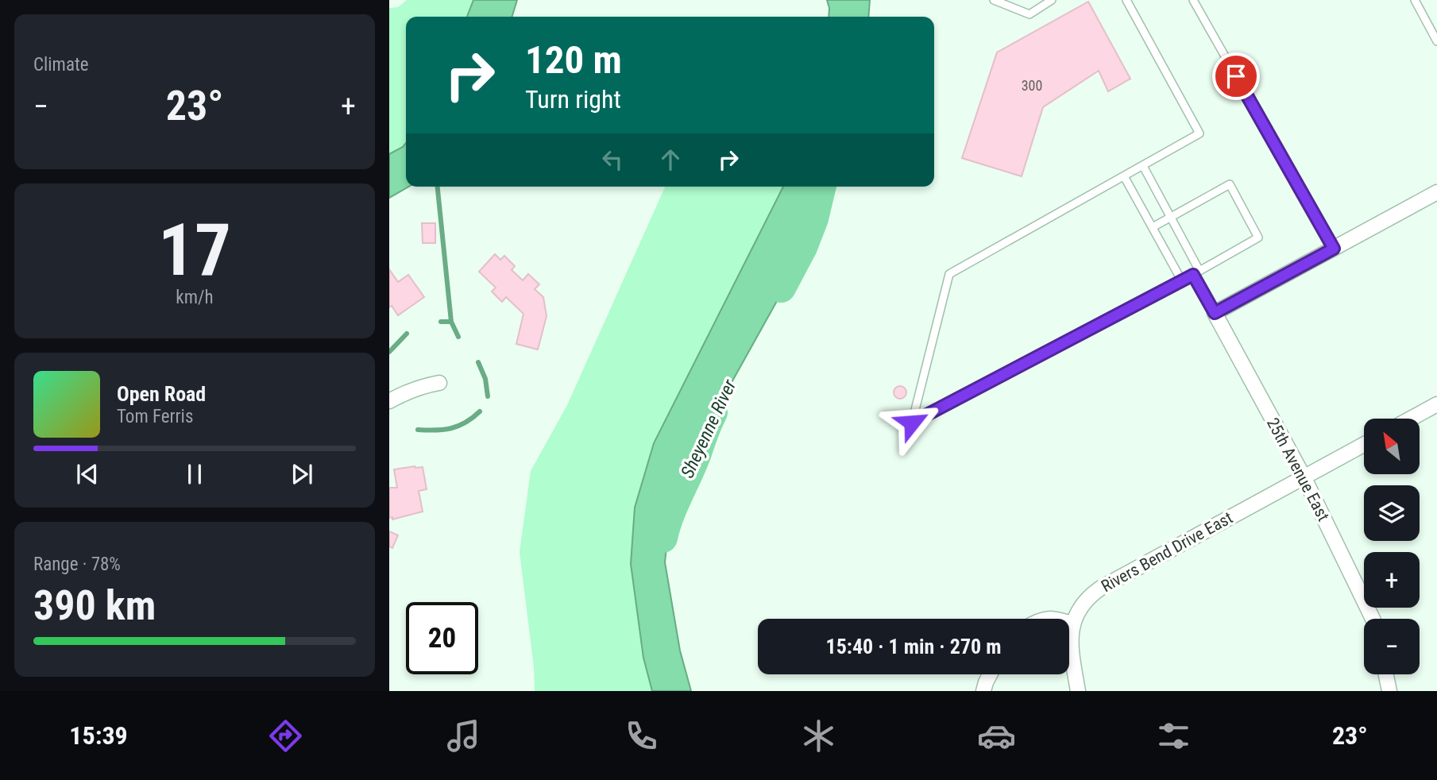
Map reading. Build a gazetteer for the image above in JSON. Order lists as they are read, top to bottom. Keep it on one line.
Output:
{"streets":{"street":["25th Avenue East","Rivers Bend Drive East"]},"crossings":[["25th Avenue East","Rivers Bend Drive East"]],"water":["Sheyenne River"],"house_numbers":["300"],"north":"top left","page":{"tile":["Climate",["17","km/h"],["Range · 78%","390 km"]],"turn":["120 m","Turn right"],"heat":["−","23°","+"],"song":["Open Road","Tom Ferris"],"map_buttons":["+","−"],"limit":"20","trip":"15:40 · 1 min · 270 m","tabs":["15:39","23°"]}}
